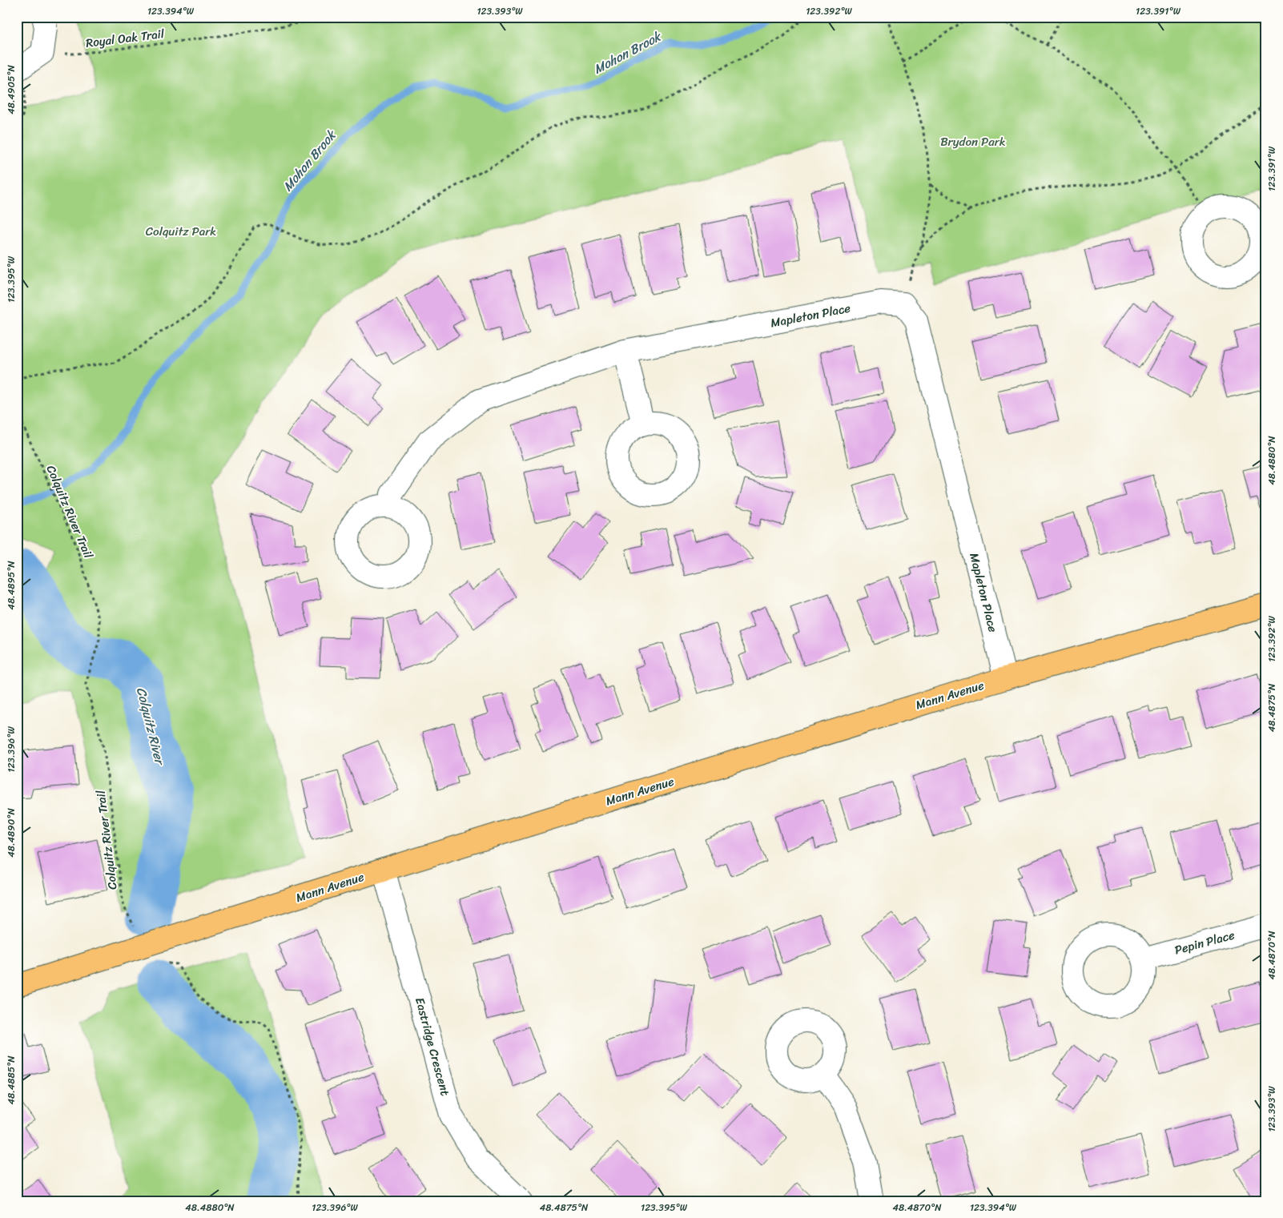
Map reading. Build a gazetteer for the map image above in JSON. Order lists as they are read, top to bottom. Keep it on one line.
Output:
{"streets":{"main road":["Mann Avenue"],"street":["Mapleton Place","Pepin Place","Eastridge Crescent"],"path":["Royal Oak Trail","Colquitz River Trail"]},"crossings":[["Mapleton Place","Mann Avenue"],["Colquitz River Trail","Mann Avenue"],["Mann Avenue","Eastridge Crescent"]],"water":["Mohon Brook","Colquitz River"],"parks":["Brydon Park","Colquitz Park"],"coordinates":["123.394°W","123.393°W","123.392°W","123.391°W","48.4905°N","123.395°W","48.4880°N","48.4895°N","48.4875°N","123.396°W","48.4890°N","48.4870°N","48.4885°N"]}
